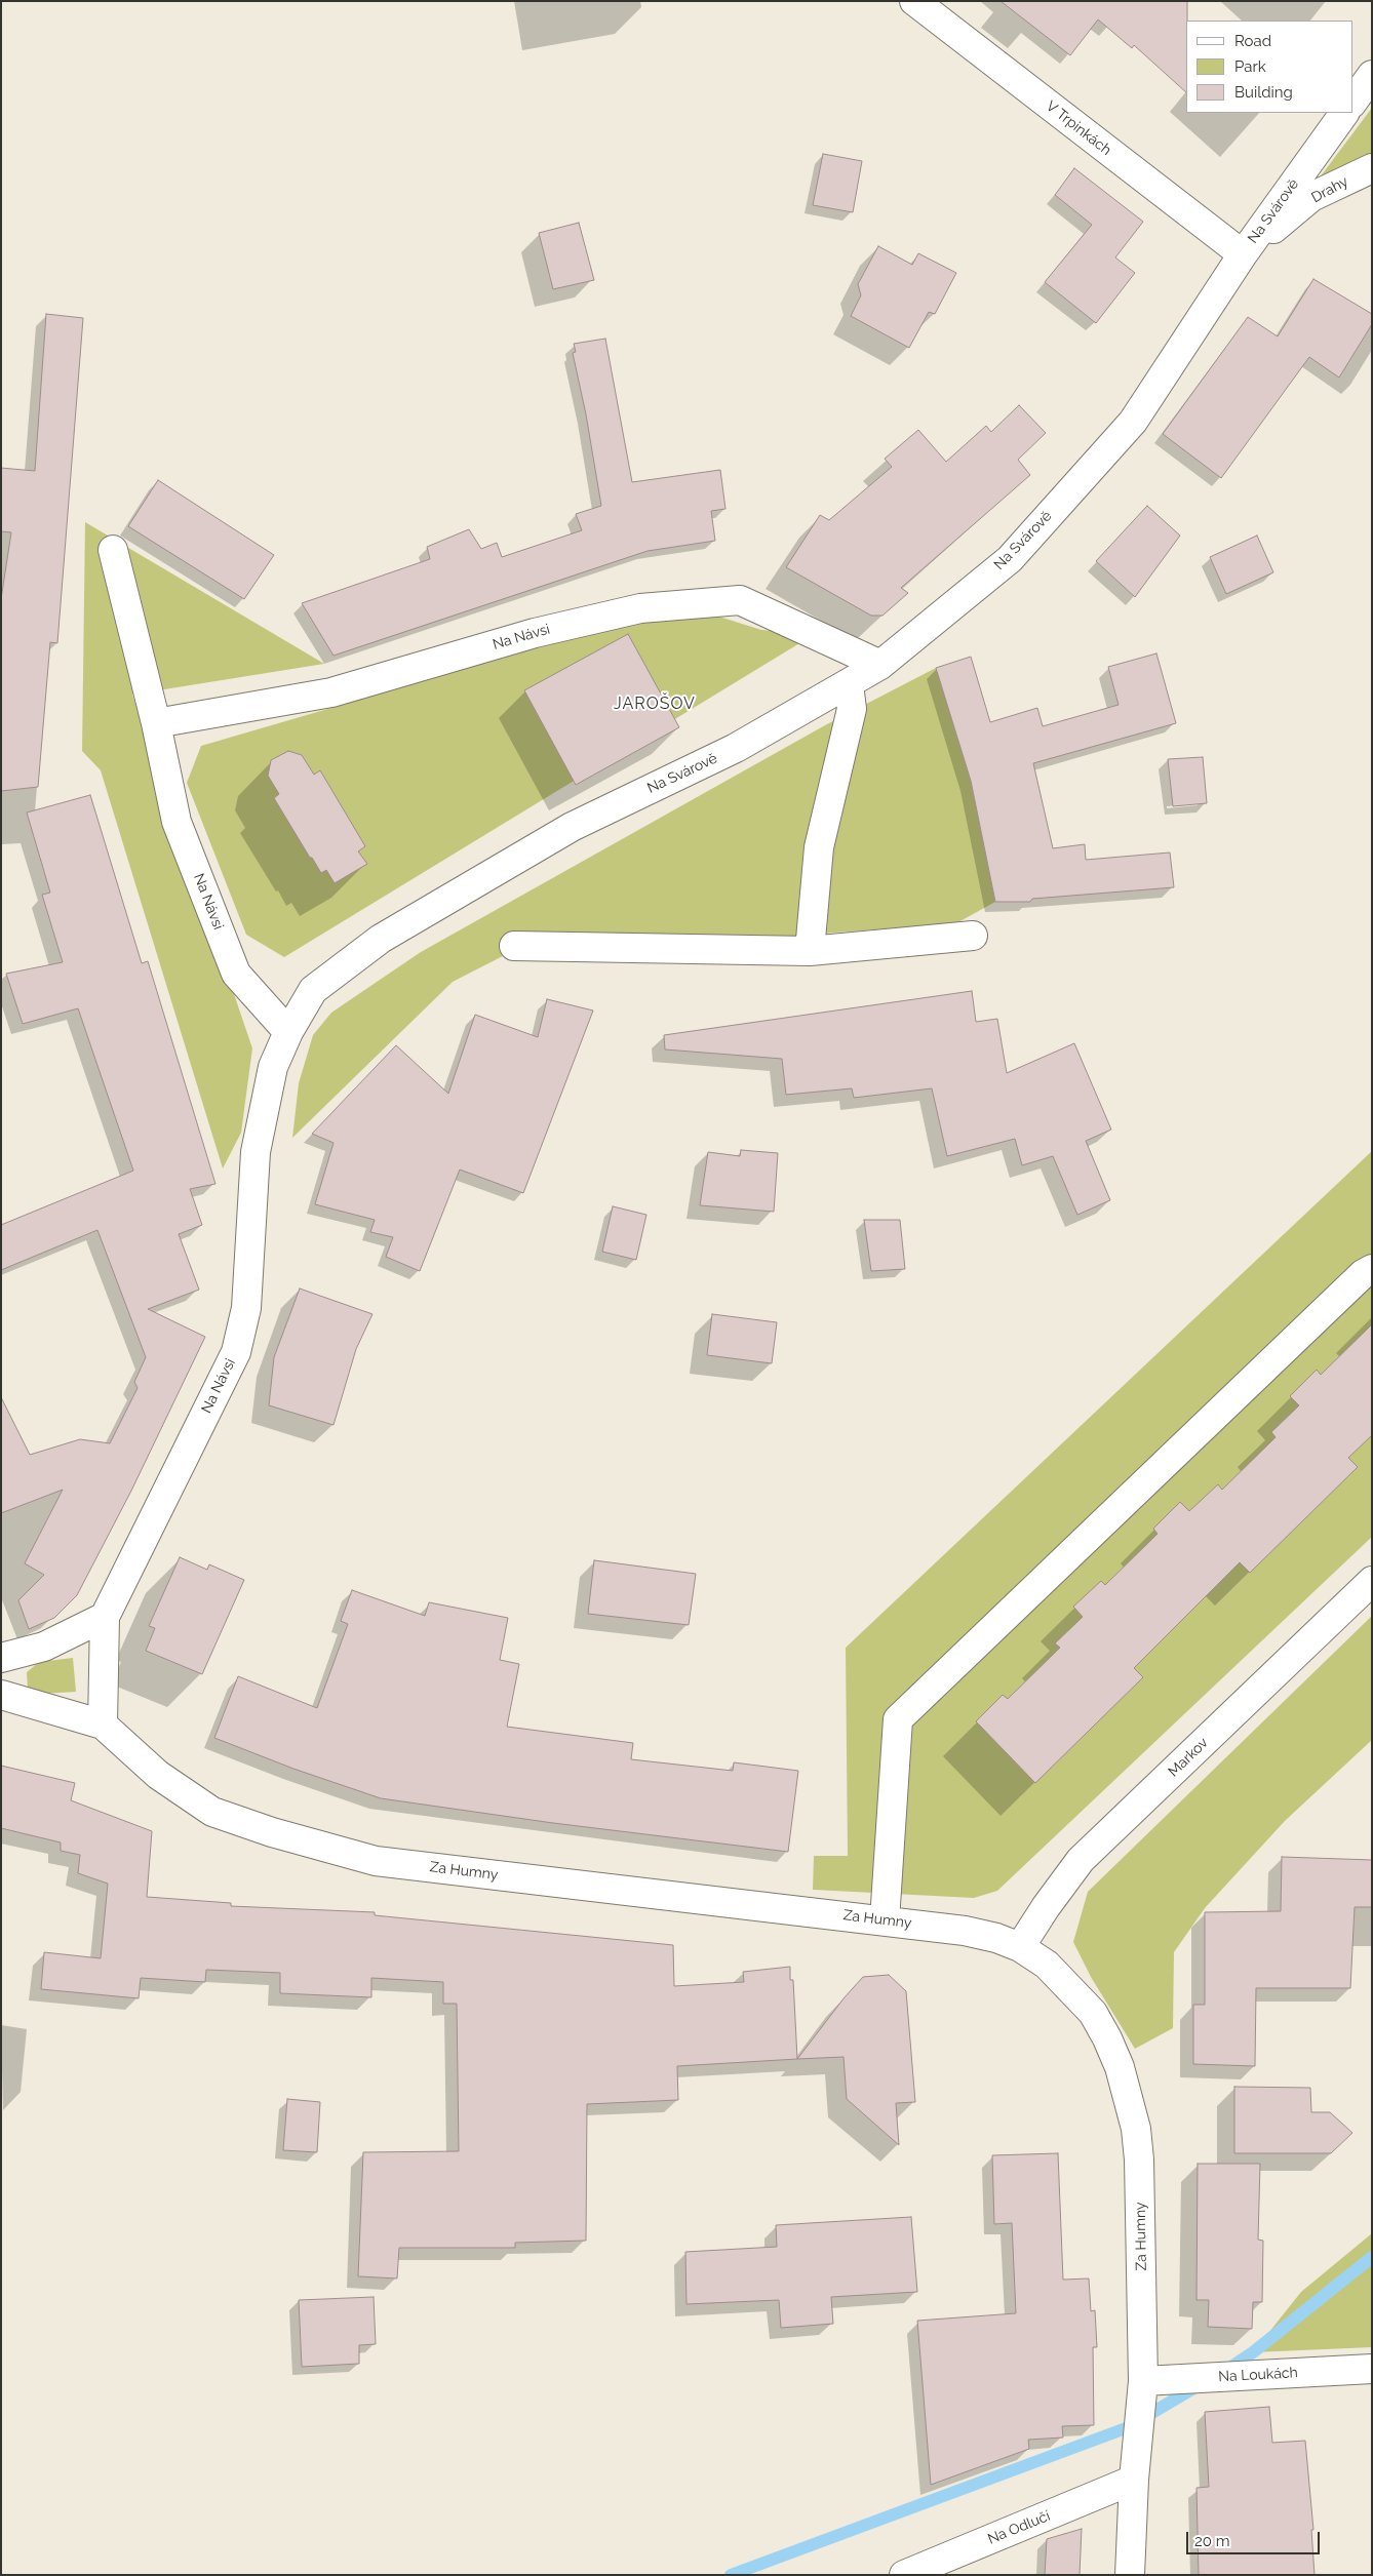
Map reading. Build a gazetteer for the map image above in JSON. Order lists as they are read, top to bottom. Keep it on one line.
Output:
{"streets":{"street":["V Trpinkách","Drahy","Na Svárově","Na Návsi","Markov","Za Humny","Na Loukách","Na Odlučí"]},"crossings":[["V Trpinkách","Drahy"],["V Trpinkách","Na Svárově"],["Drahy","Na Svárově"],["Na Svárově","Na Návsi"],["Na Návsi","Za Humny"],["Markov","Za Humny"],["Za Humny","Na Loukách"],["Za Humny","Na Odlučí"]],"districts":["JAROŠOV"],"legend":["Road","Park","Building"],"scale_bar":"20 m"}
